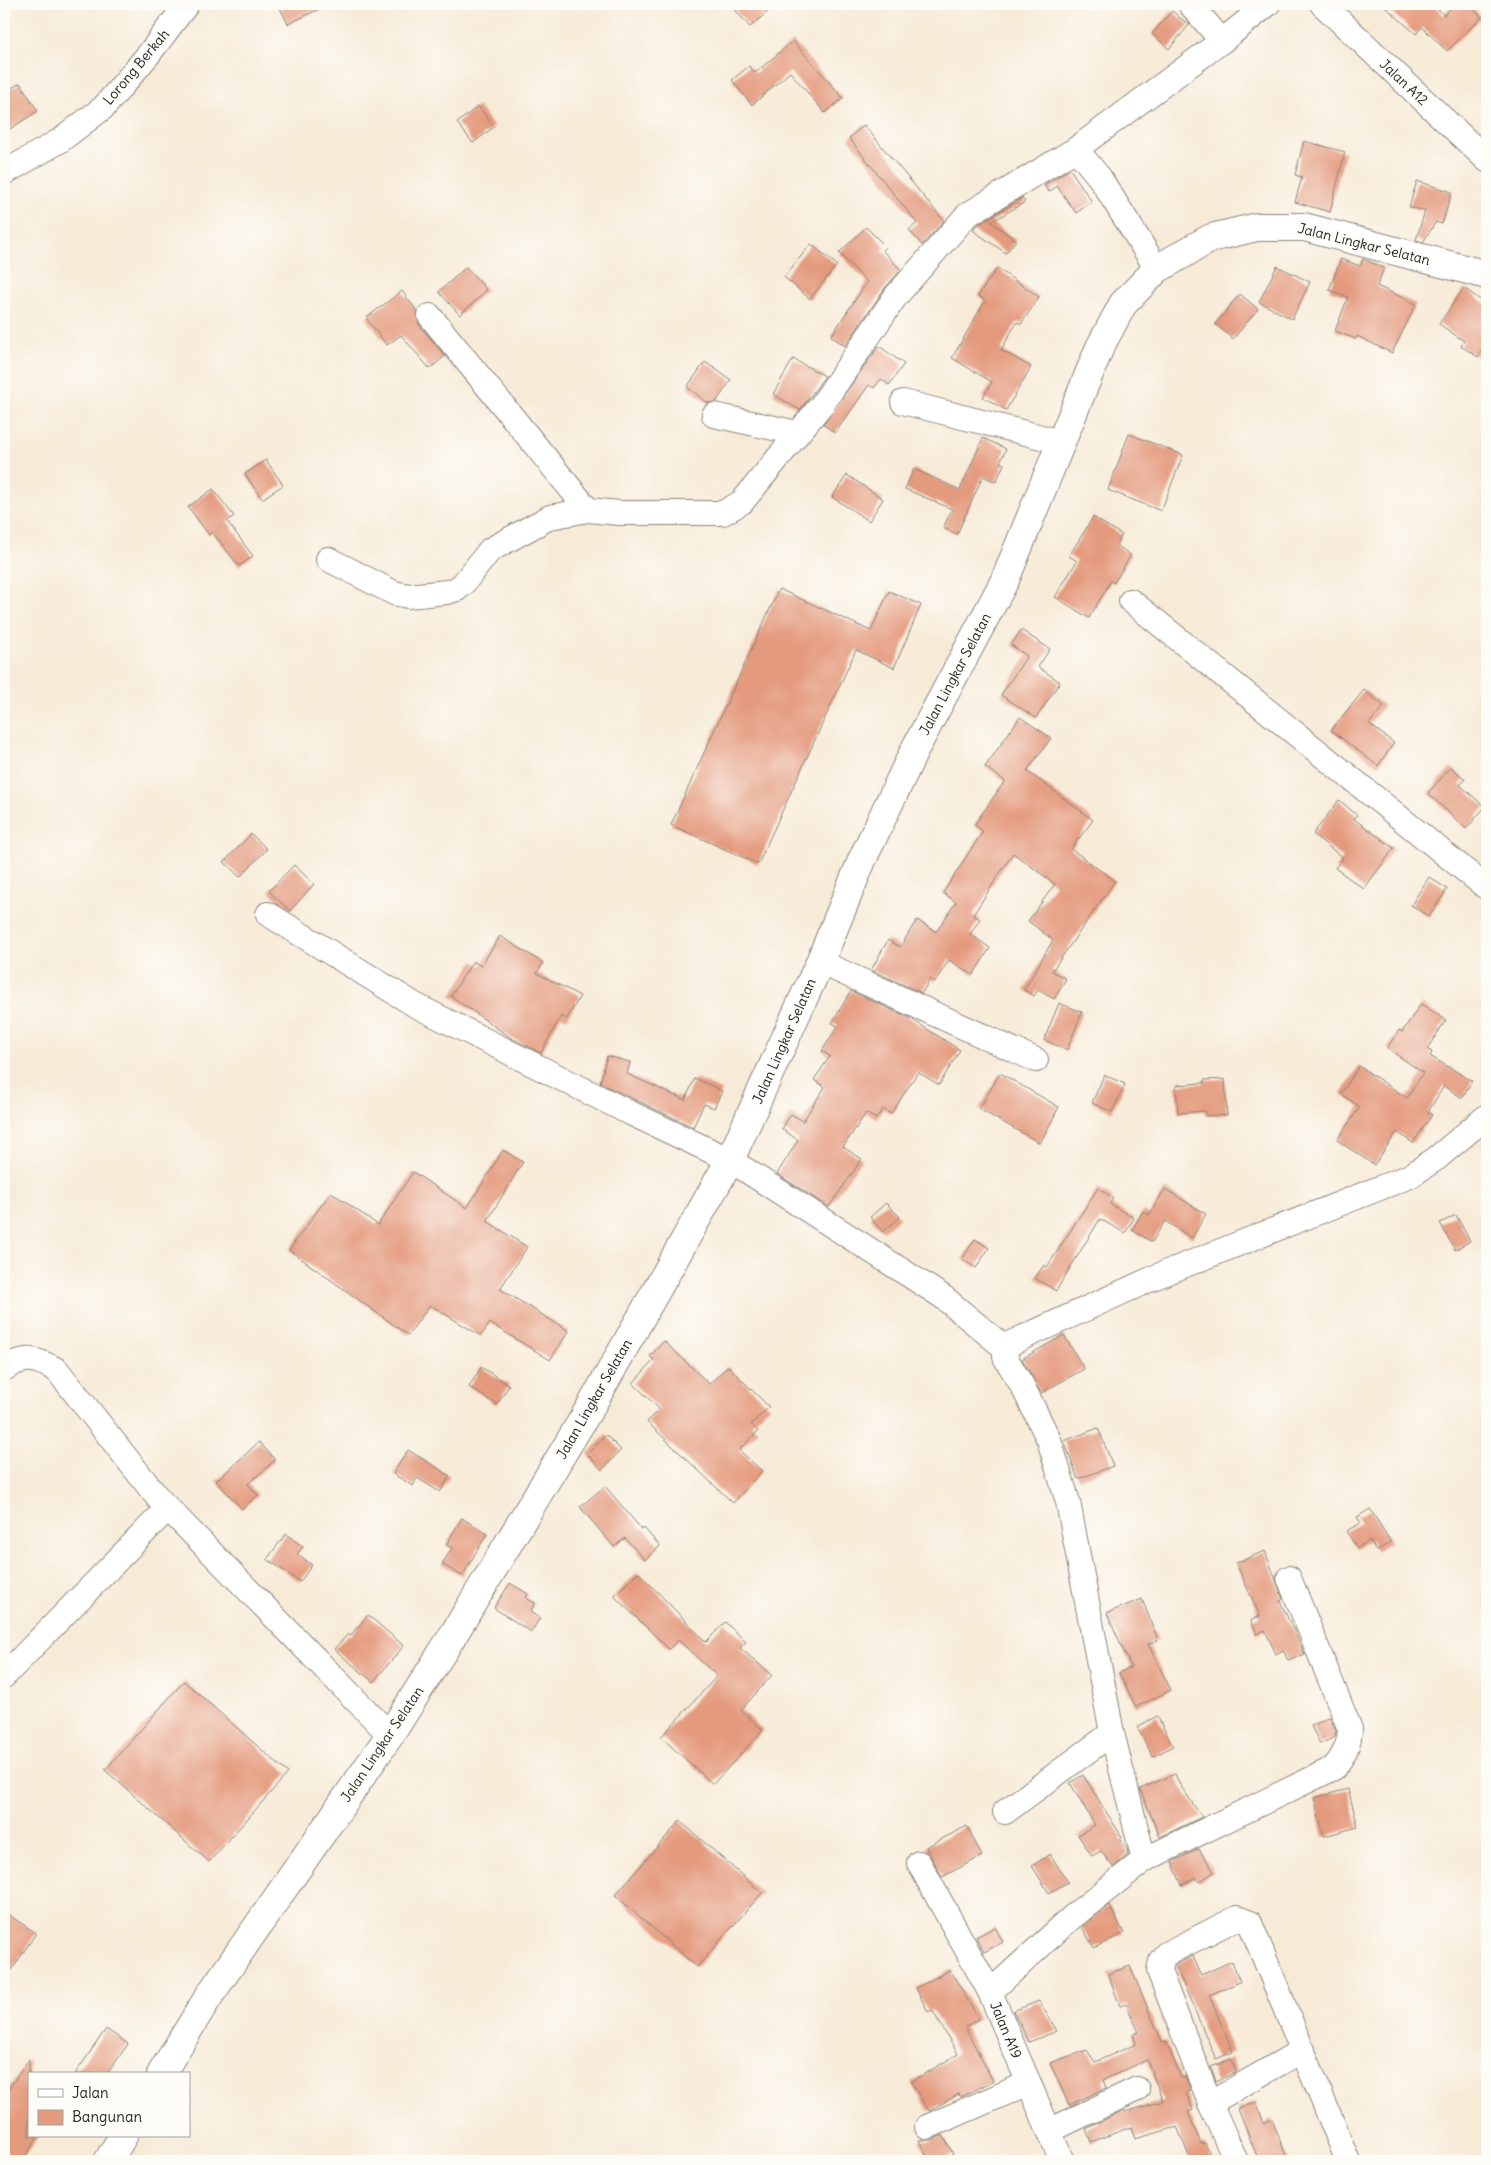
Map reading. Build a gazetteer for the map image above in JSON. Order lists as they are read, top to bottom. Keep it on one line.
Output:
{"streets":{"highway":["Jalan Lingkar Selatan"],"street":["Lorong Berkah","Jalan A12","Jalan A19"]},"legend":["Jalan","Bangunan"]}
